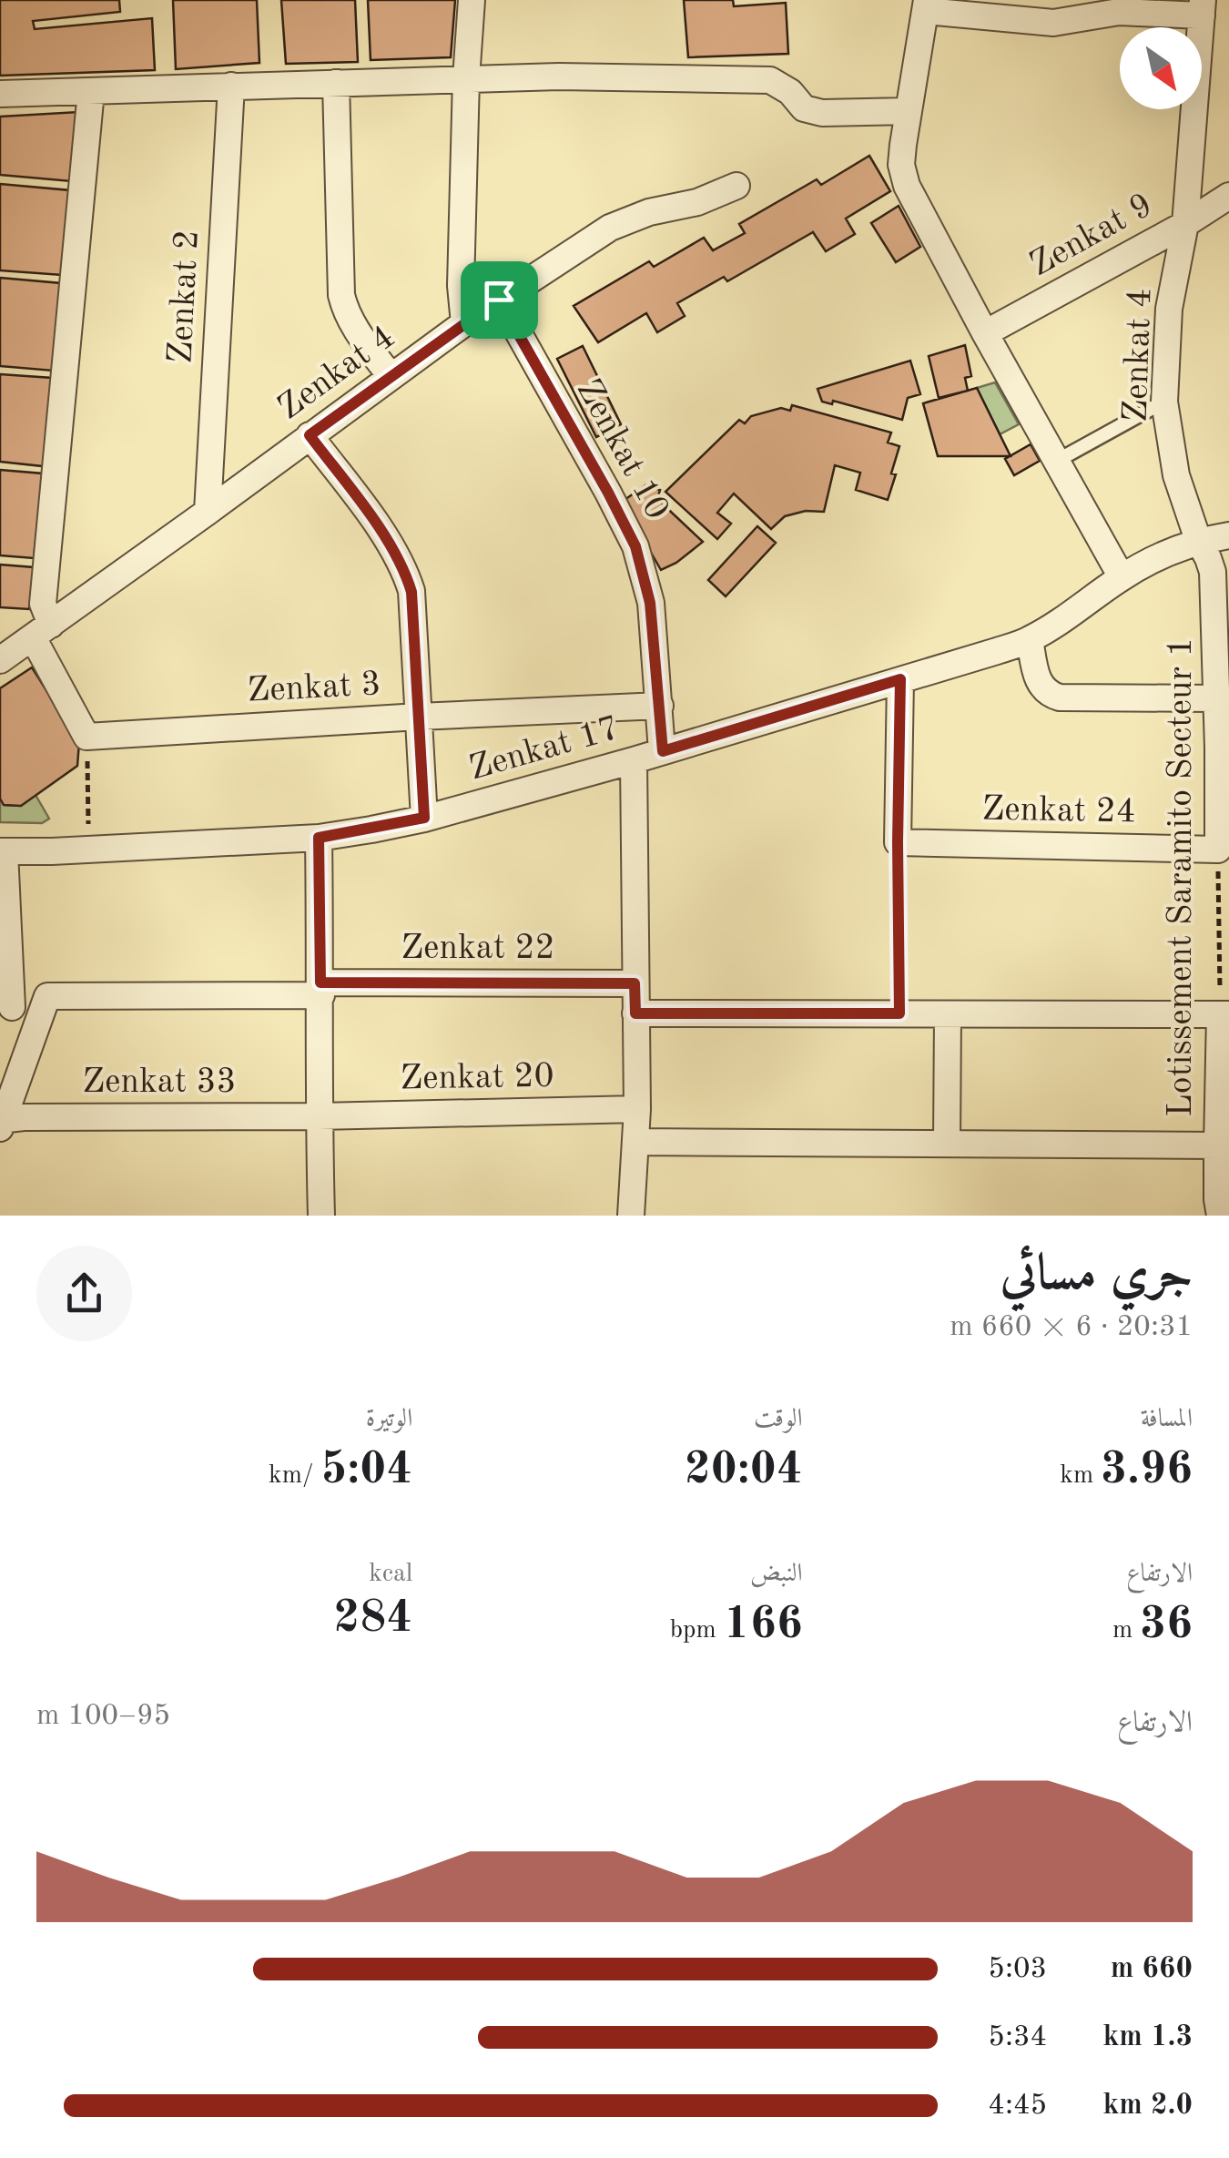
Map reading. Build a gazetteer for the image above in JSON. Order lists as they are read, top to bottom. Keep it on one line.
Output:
{"streets":{"street":["Zenkat 9","Zenkat 2","Zenkat 4","Zenkat 10","Zenkat 3","Zenkat 17","Zenkat 24","Lotissement Saramito Secteur 1","Zenkat 22","Zenkat 20","Zenkat 33"]},"crossings":[["Zenkat 9","Zenkat 4"],["Zenkat 2","Zenkat 4"],["Zenkat 4","Zenkat 10"],["Zenkat 4","Zenkat 17"],["Zenkat 4","Lotissement Saramito Secteur 1"],["Zenkat 10","Zenkat 3"],["Zenkat 10","Zenkat 17"],["Zenkat 17","Lotissement Saramito Secteur 1"],["Zenkat 24","Lotissement Saramito Secteur 1"],["Zenkat 20","Zenkat 33"]],"north":"bottom right","page":{"heading":["جري مسائي","20:31 · 6 × 660 m"],"stats":[["المسافة","3.96 km"],["الوقت","20:04"],["الوتيرة","5:04 /km"],["الارتفاع","36 m"],["النبض","166 bpm"],["kcal","284"]],"chart":["الارتفاع","95–100 m"],"list":[{"name":"660 m","note":"5:03"},{"name":"1.3 km","note":"5:34"},{"name":"2.0 km","note":"4:45"}]}}
